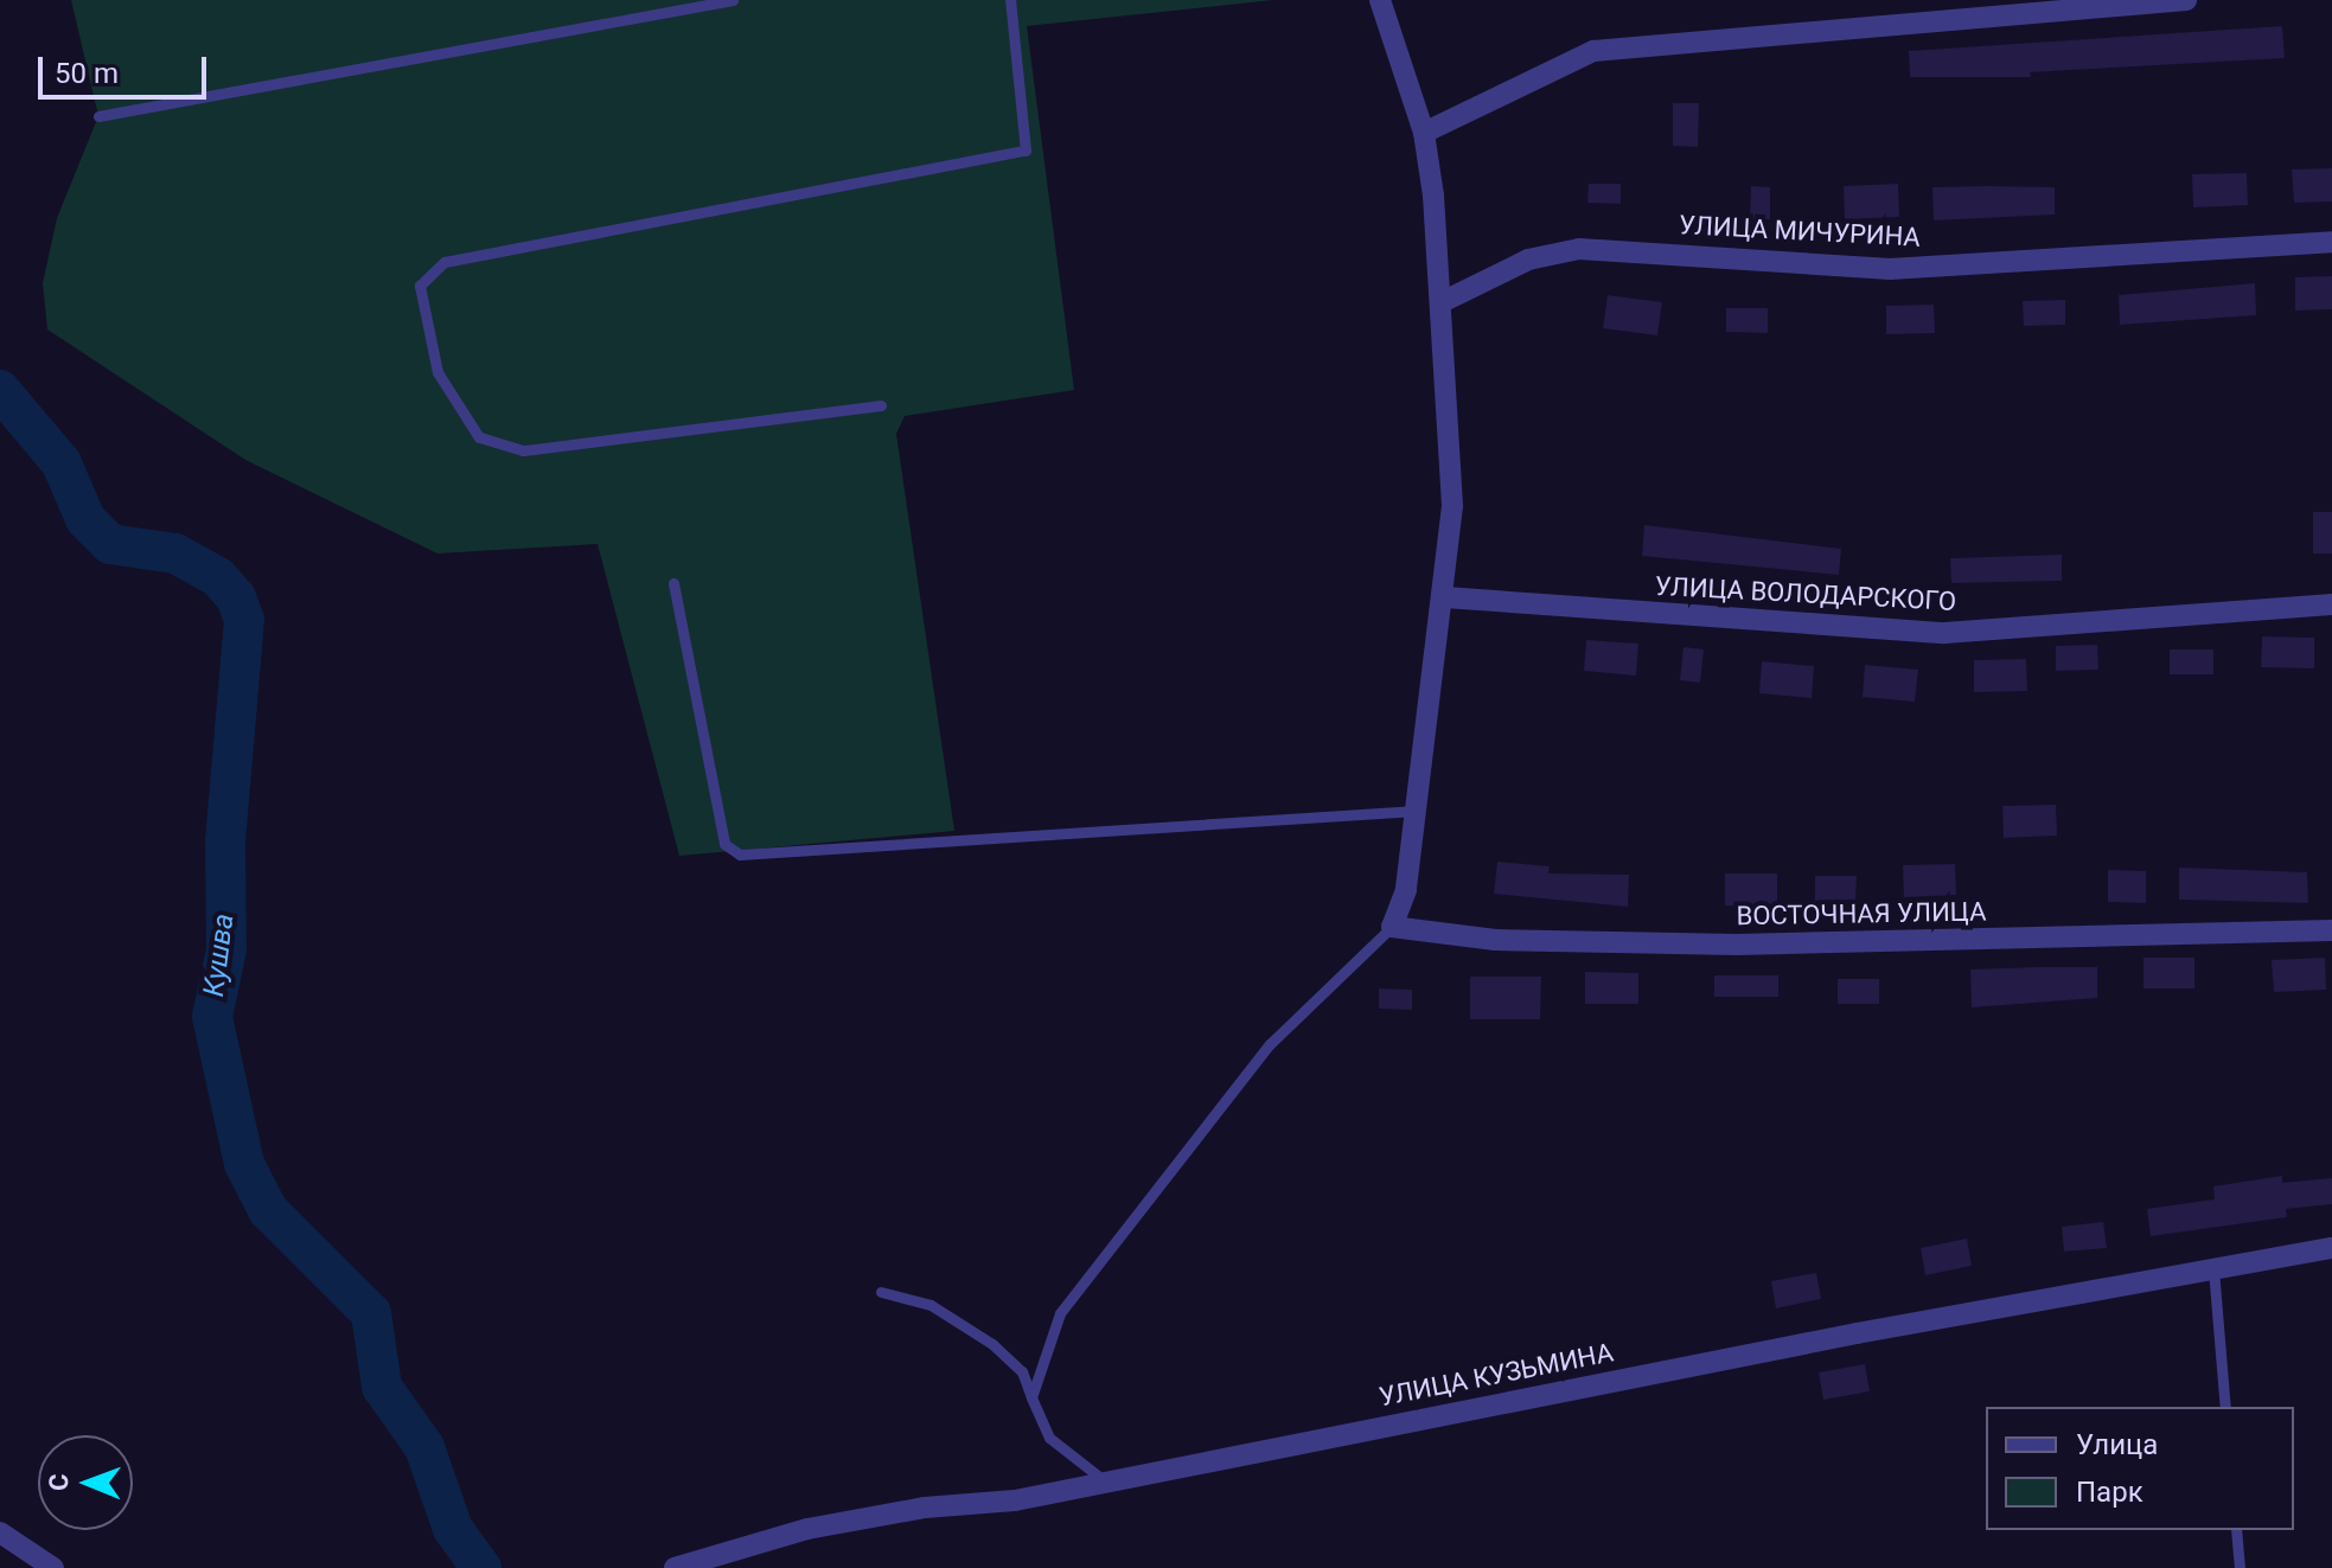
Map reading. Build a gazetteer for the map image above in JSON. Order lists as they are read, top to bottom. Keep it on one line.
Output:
{"streets":{"street":["УЛИЦА МИЧУРИНА","УЛИЦА ВОЛОДАРСКОГО","ВОСТОЧНАЯ УЛИЦА","УЛИЦА КУЗЬМИНА"]},"water":["Кушва"],"legend":["Улица","Парк"],"scale_bar":"50 m","north":"left"}
